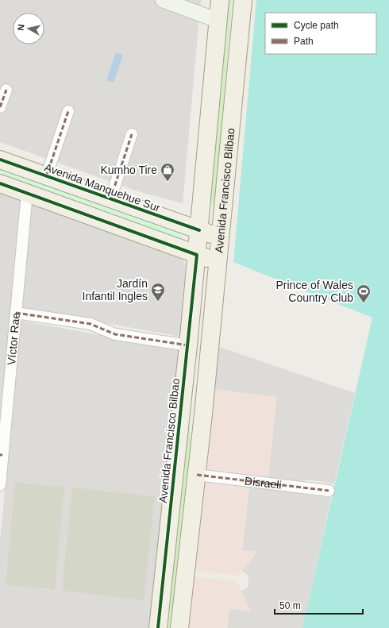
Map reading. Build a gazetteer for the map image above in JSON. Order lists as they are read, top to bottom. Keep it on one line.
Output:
{"streets":{"main road":["Avenida Manquehue Sur","Avenida Francisco Bilbao"],"street":["Víctor Rae","Disraeli"]},"crossings":[["Avenida Manquehue Sur","Avenida Francisco Bilbao"],["Avenida Francisco Bilbao","Disraeli"]],"places":{"shop":["Kumho Tire"],"school or university":["Jardín Infantil Ingles"],"sports":["Prince of Wales Country Club"]},"legend":["Cycle path","Path"],"scale_bar":"50 m","north":"left"}
